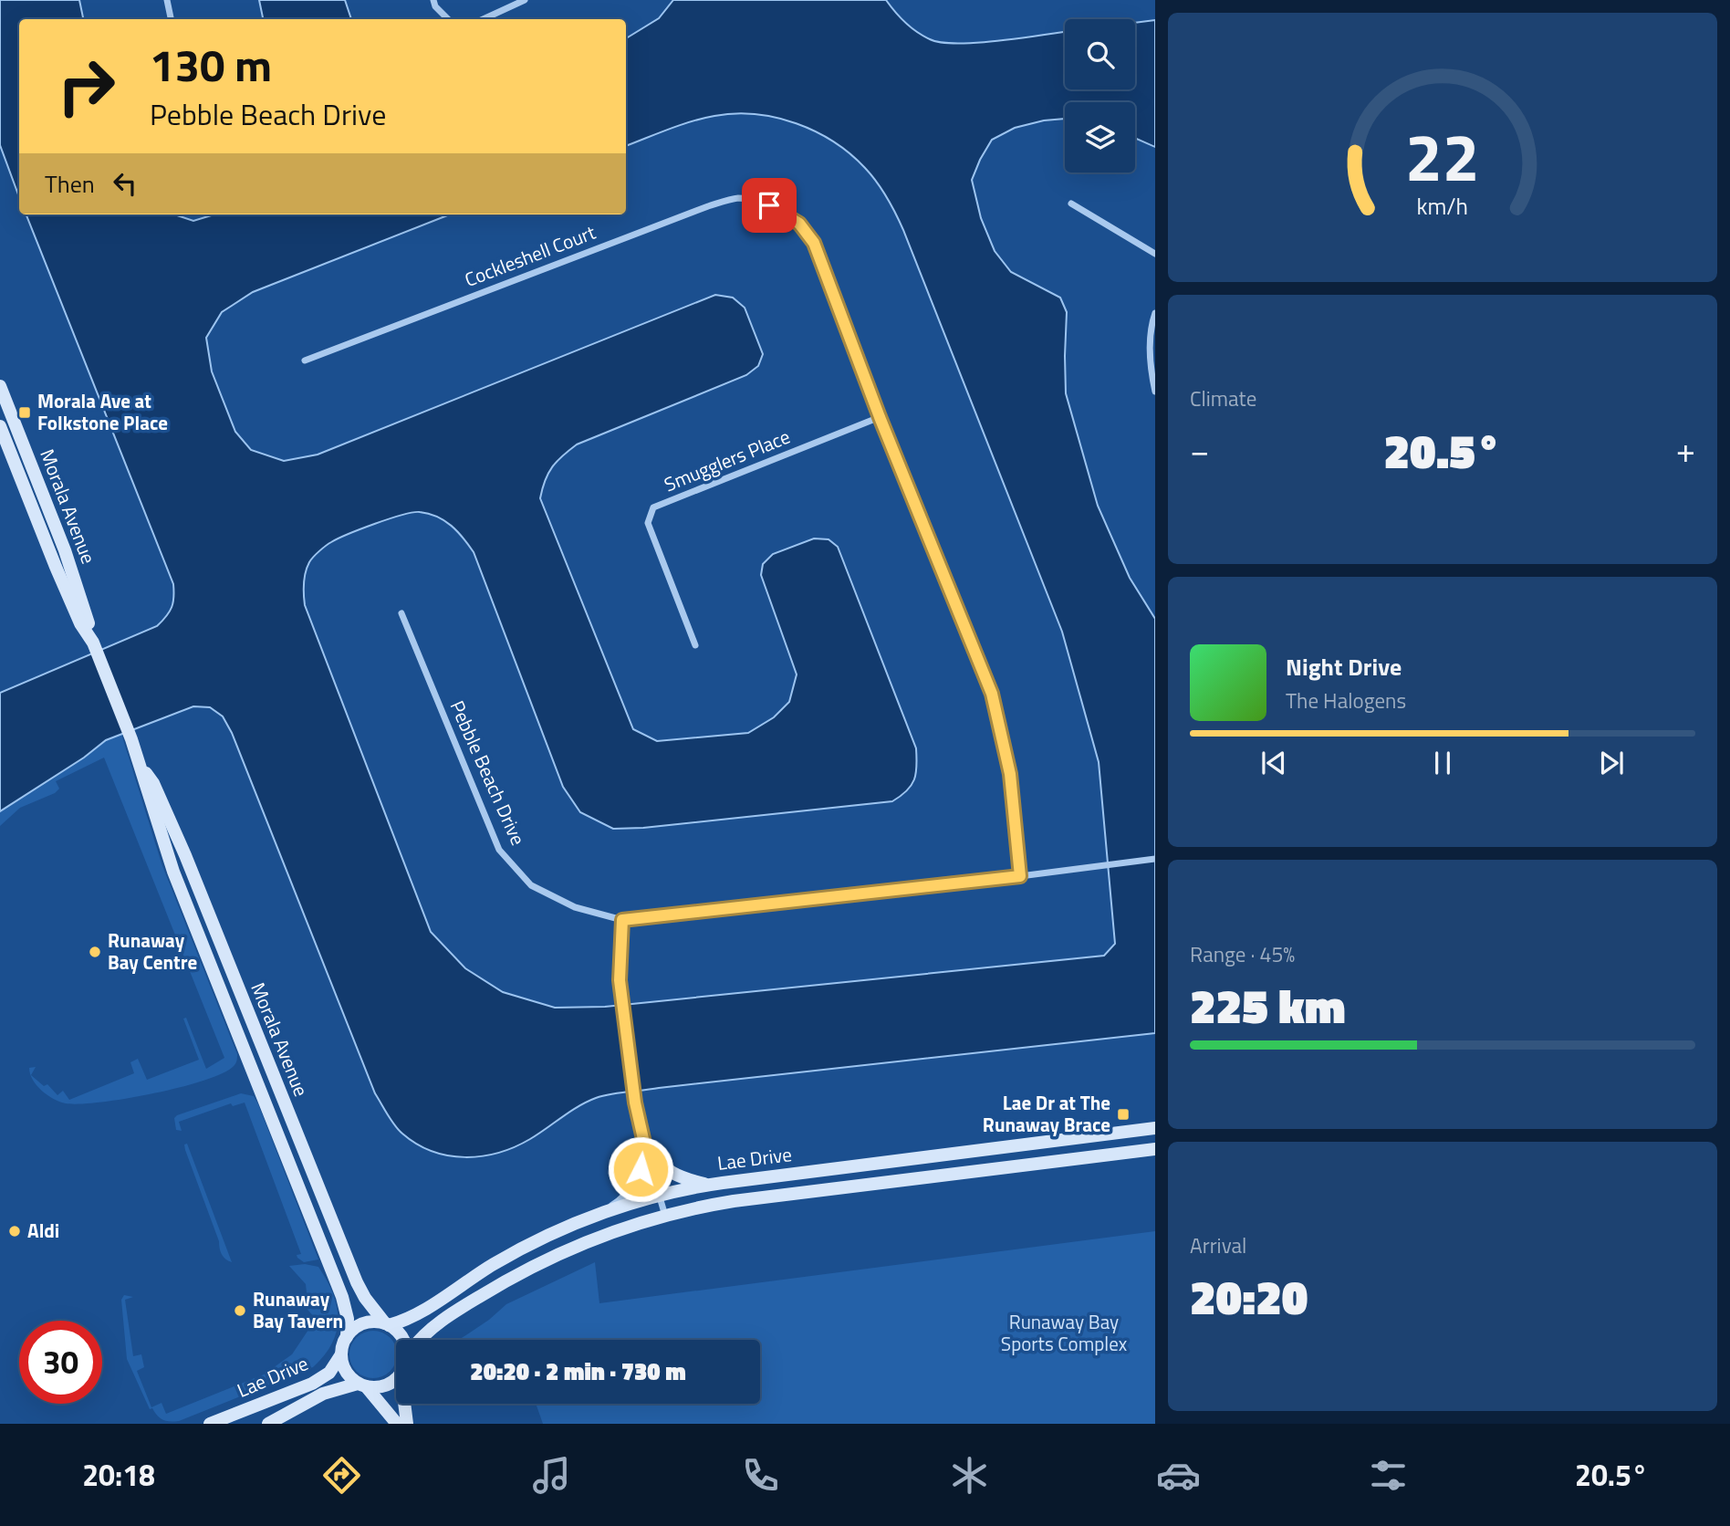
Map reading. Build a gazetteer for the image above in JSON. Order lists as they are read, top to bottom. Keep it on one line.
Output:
{"streets":{"main road":["Morala Avenue","Lae Drive"],"street":["Cockleshell Court","Smugglers Place","Pebble Beach Drive"]},"crossings":[["Cockleshell Court","Smugglers Place"],["Cockleshell Court","Pebble Beach Drive"],["Morala Avenue","Lae Drive"]],"parks":["Runaway Bay Sports Complex"],"places":{"transit":["Morala Ave at Folkstone Place","Lae Dr at The Runaway Brace"],"other":["Runaway Bay Centre","Aldi","Runaway Bay Tavern"]},"page":{"turn":["130 m","Pebble Beach Drive"],"then":"Then","tile":["Climate",["Range · 45%","225 km"],["Arrival","20:20"]],"heat":["−","20.5°","+"],"song":["Night Drive","The Halogens"],"limit":"30","trip":"20:20 · 2 min · 730 m","tabs":["20:18","20.5°"],"gauge":["22","km/h"]}}
